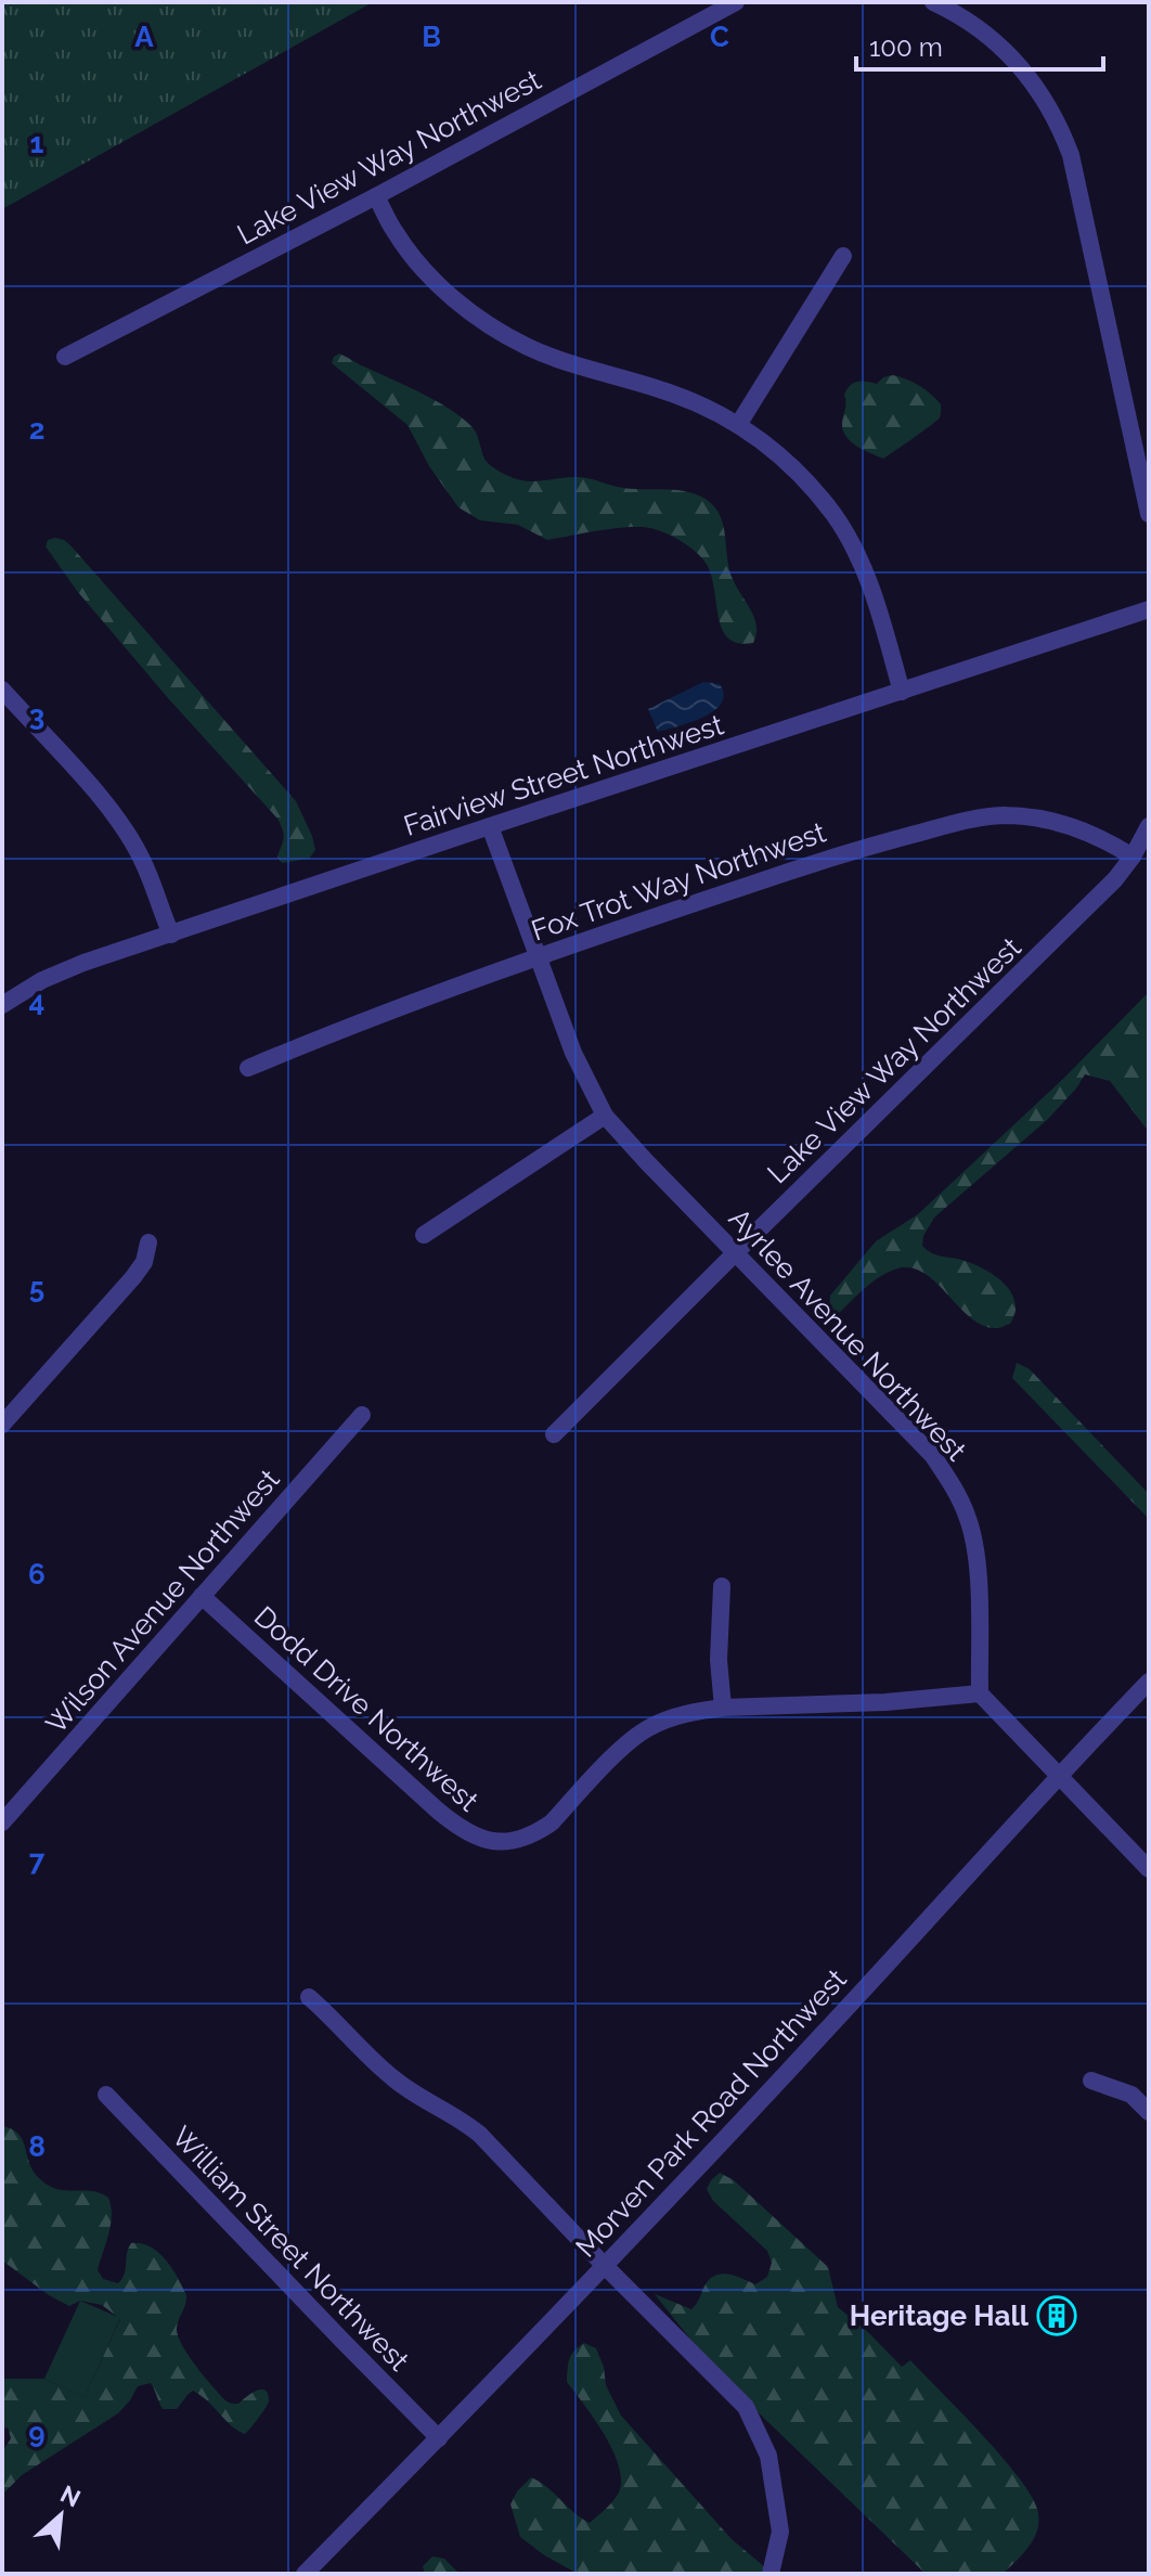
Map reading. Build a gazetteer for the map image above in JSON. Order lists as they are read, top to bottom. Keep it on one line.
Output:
{"streets":{"street":["Lake View Way Northwest","Fairview Street Northwest","Fox Trot Way Northwest","Ayrlee Avenue Northwest","Wilson Avenue Northwest","Dodd Drive Northwest","Morven Park Road Northwest","William Street Northwest"]},"crossings":[["Lake View Way Northwest","Fox Trot Way Northwest"],["Lake View Way Northwest","Ayrlee Avenue Northwest"],["Fairview Street Northwest","Ayrlee Avenue Northwest"],["Fox Trot Way Northwest","Ayrlee Avenue Northwest"],["Ayrlee Avenue Northwest","Dodd Drive Northwest"],["Wilson Avenue Northwest","Dodd Drive Northwest"],["Morven Park Road Northwest","William Street Northwest"]],"places":{"building":["Heritage Hall"]},"scale_bar":"100 m","north":"top right","grid":{"columns":["A","B","C"],"rows":["1","2","3","4","5","6","7","8","9"]}}
